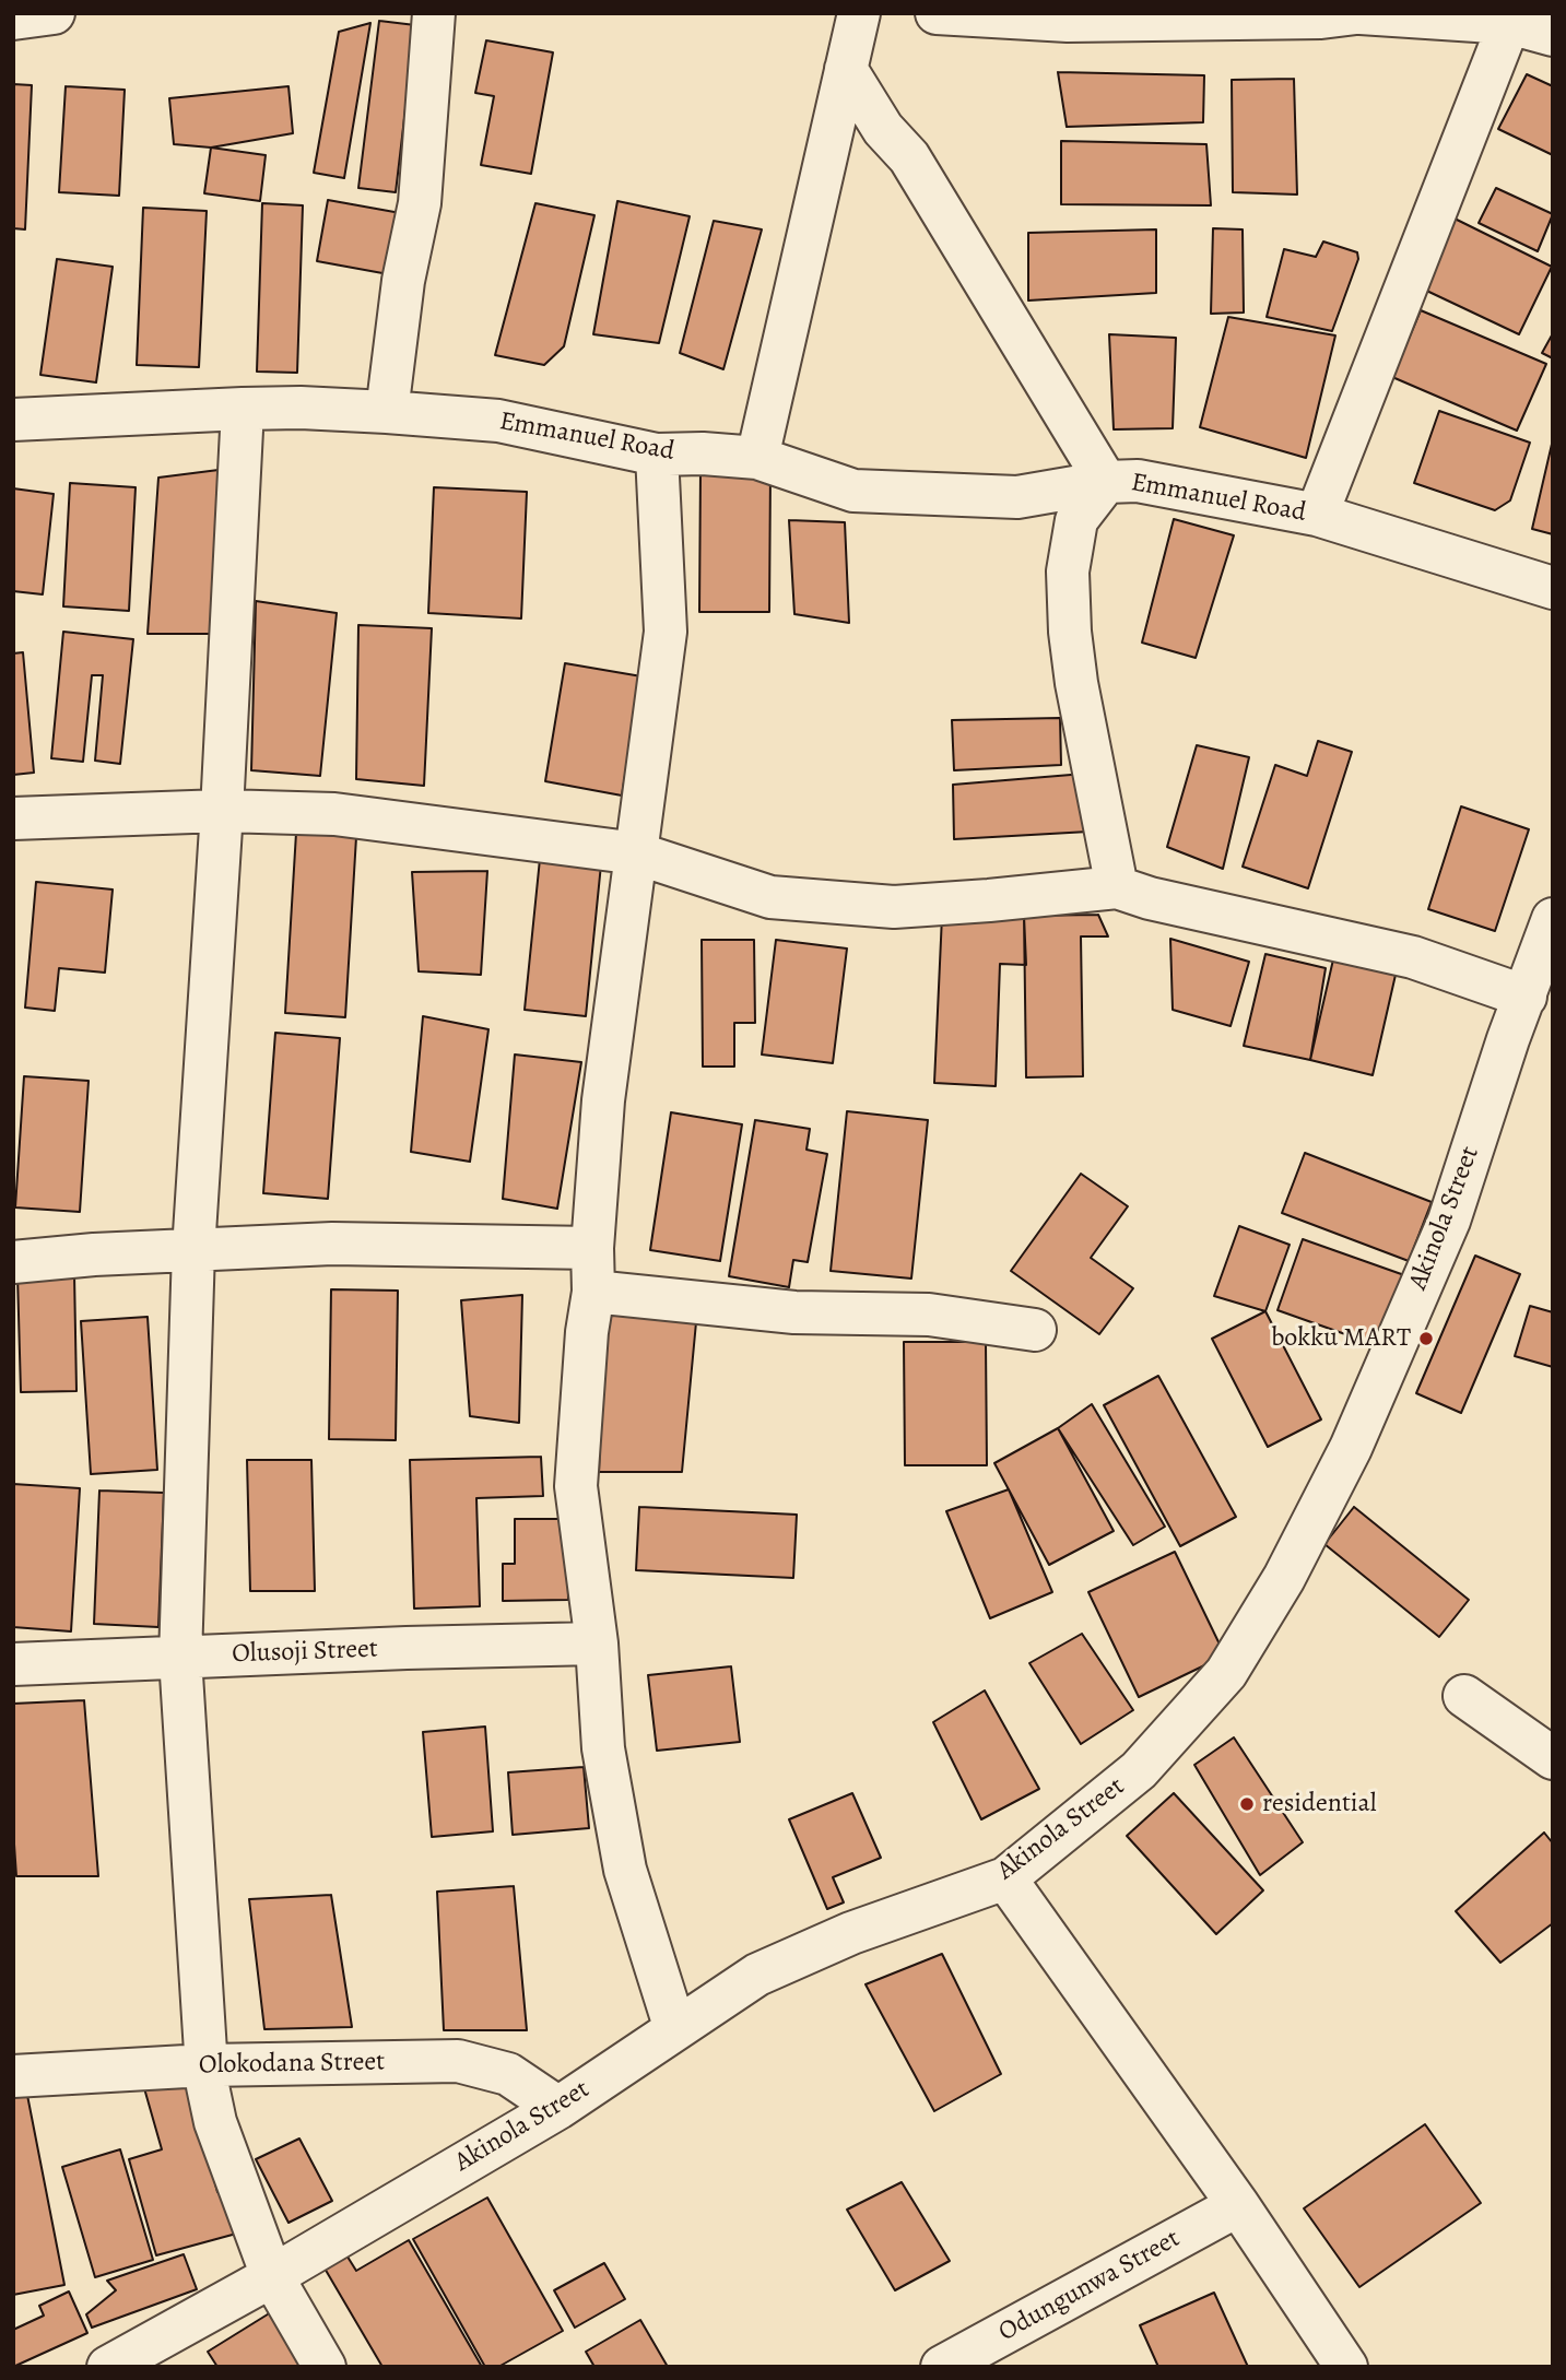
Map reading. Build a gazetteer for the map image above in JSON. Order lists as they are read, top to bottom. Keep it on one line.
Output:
{"streets":{"street":["Emmanuel Road","Akinola Street","Olusoji Street","Olokodana Street","Odungunwa Street"]},"crossings":[["Akinola Street","Olokodana Street"]],"places":["bokku MART","residential"]}
